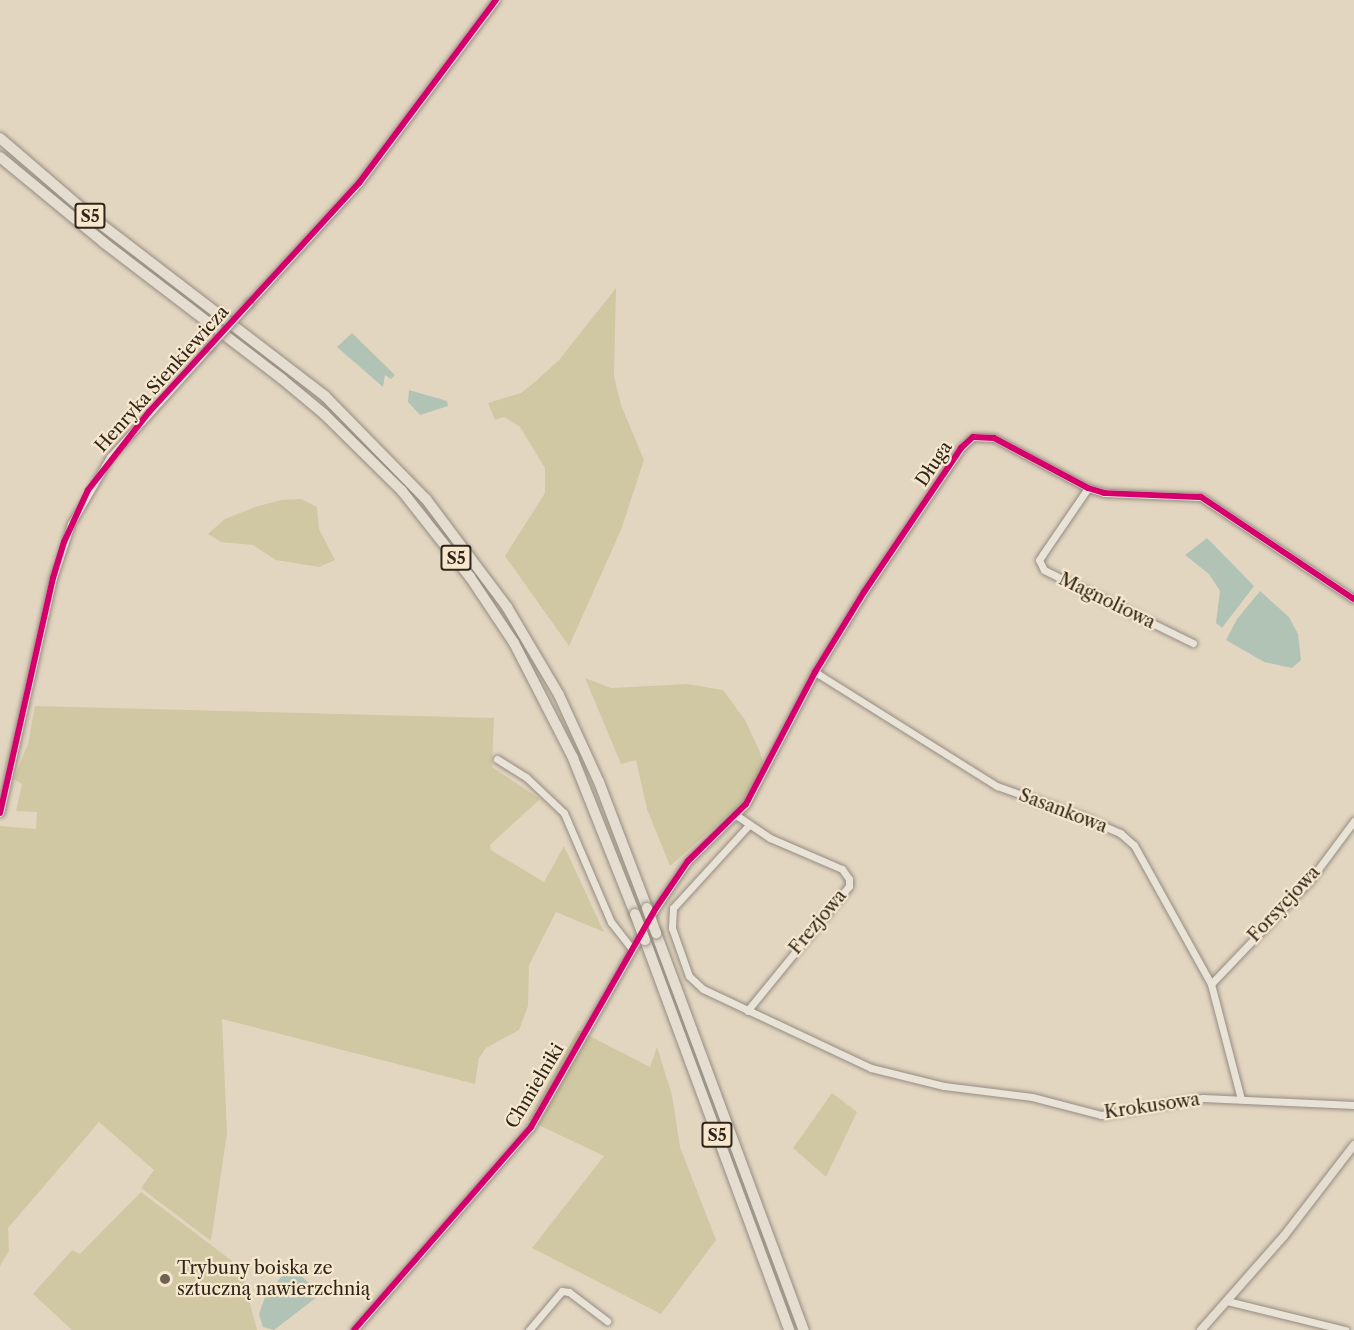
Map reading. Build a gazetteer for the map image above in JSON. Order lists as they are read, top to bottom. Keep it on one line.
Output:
{"streets":{"highway":["S5"],"street":["Henryka Sienkiewicza","Długa","Magnoliowa","Sasankowa","Forsycjowa","Frezjowa","Chmielniki","Krokusowa"]},"crossings":[["Długa","Magnoliowa"],["Długa","Sasankowa"],["Długa","Frezjowa"],["Długa","Chmielniki"],["Sasankowa","Forsycjowa"],["Sasankowa","Krokusowa"],["Frezjowa","Krokusowa"]],"places":["Trybuny boiska ze sztuczną nawierzchnią"]}
